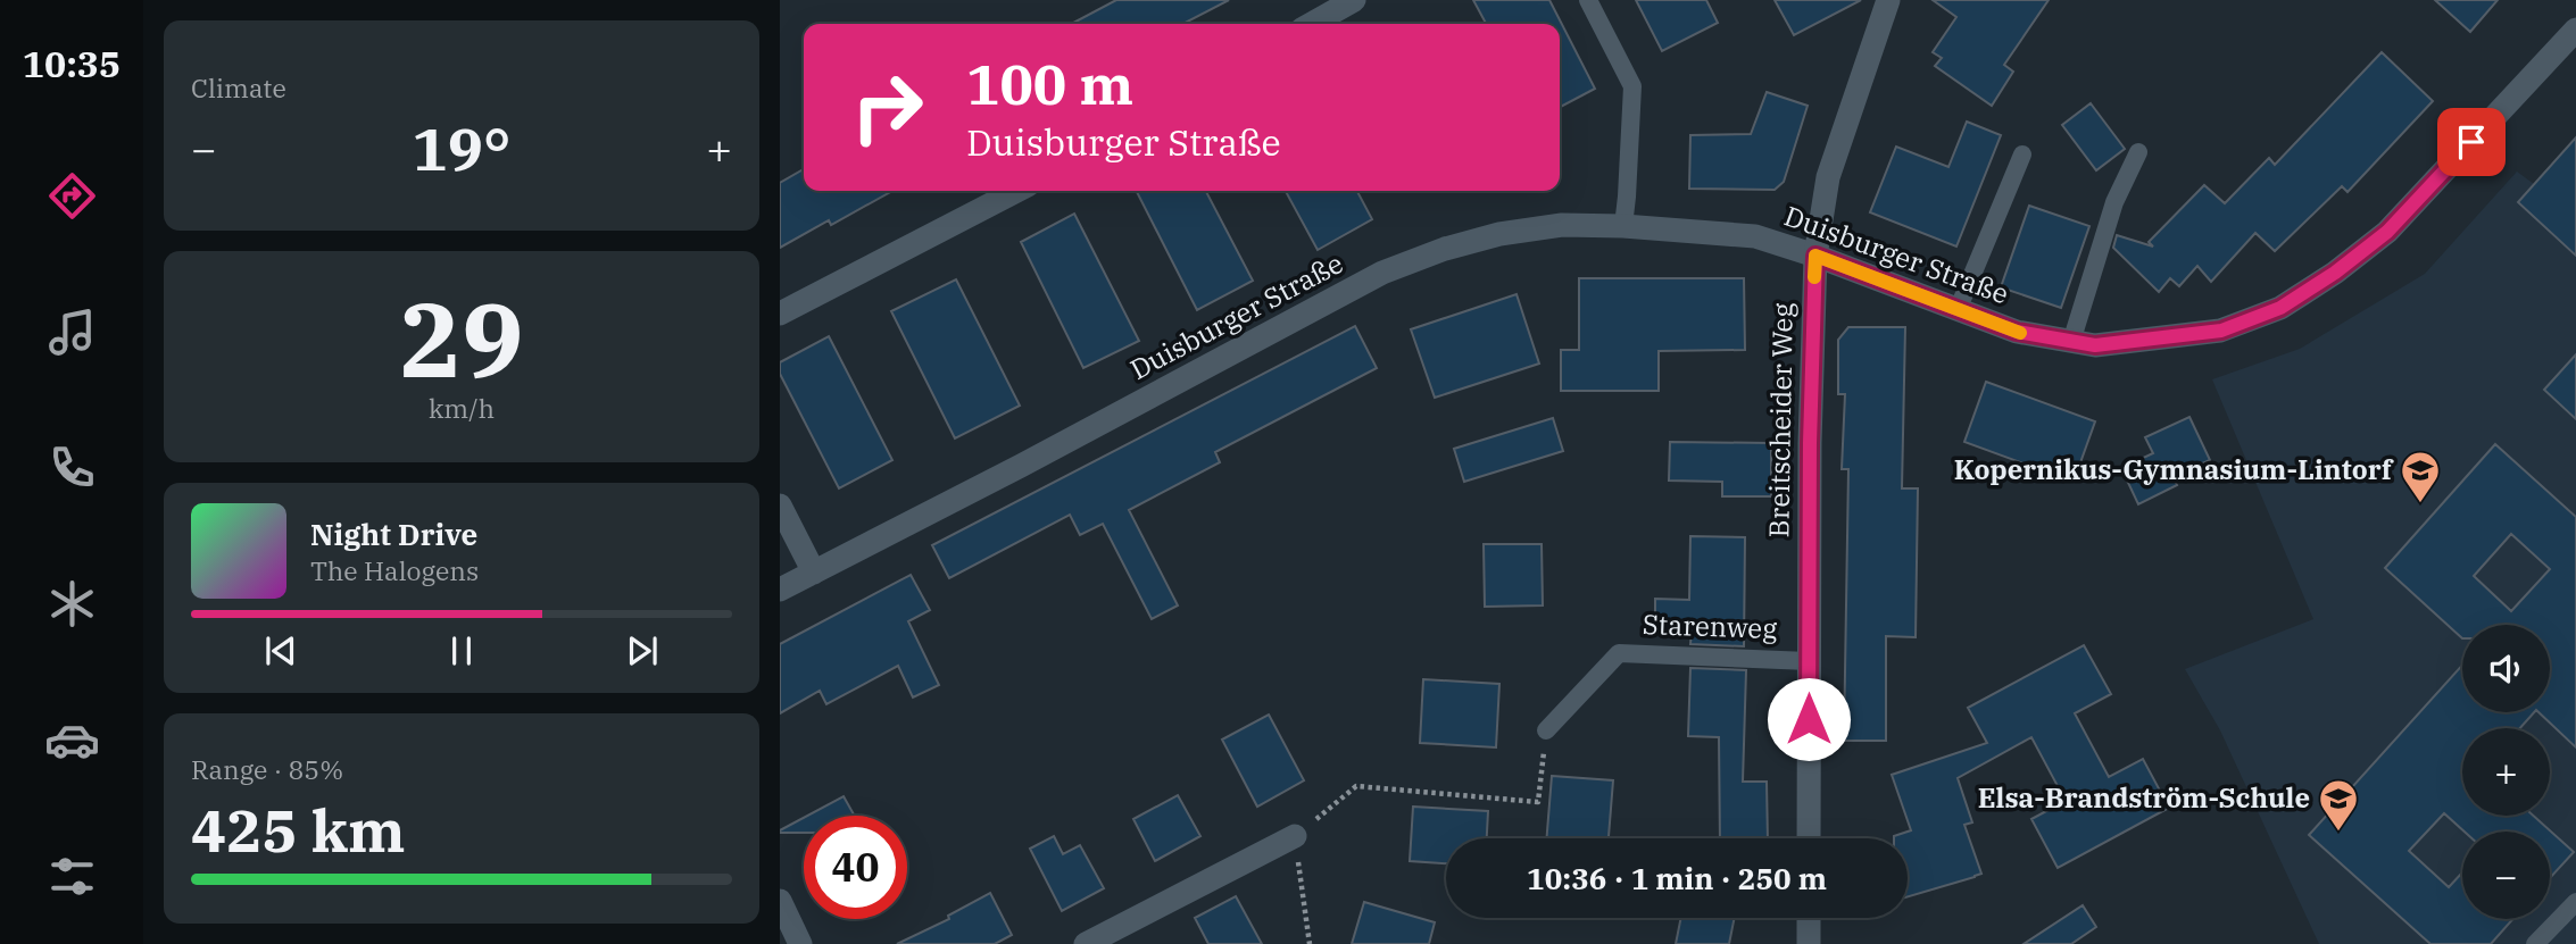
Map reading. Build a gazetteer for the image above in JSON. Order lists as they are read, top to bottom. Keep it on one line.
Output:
{"streets":{"street":["Duisburger Straße","Breitscheider Weg"],"lane":["Starenweg"]},"crossings":[["Duisburger Straße","Breitscheider Weg"],["Breitscheider Weg","Starenweg"]],"places":{"school or university":["Kopernikus-Gymnasium-Lintorf","Elsa-Brandström-Schule"]},"page":{"tabs":"10:35","tile":["Climate",["29","km/h"],["Range · 85%","425 km"]],"turn":["100 m","Duisburger Straße"],"heat":["−","19°","+"],"song":["Night Drive","The Halogens"],"map_buttons":["+","−"],"limit":"40","trip":"10:36 · 1 min · 250 m"}}
